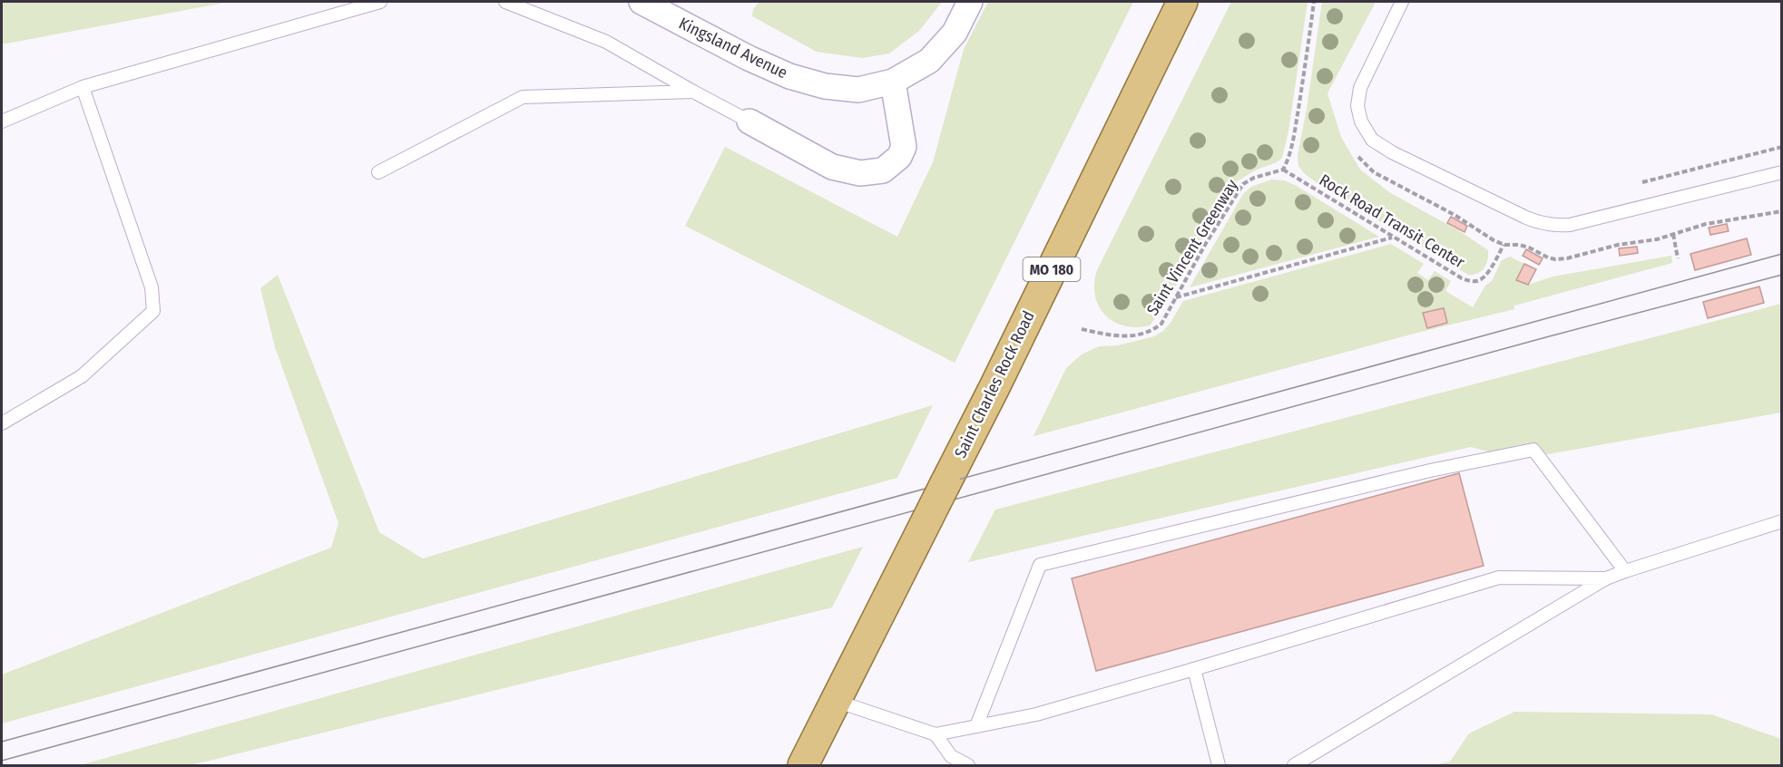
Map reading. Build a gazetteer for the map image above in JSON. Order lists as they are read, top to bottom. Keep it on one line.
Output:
{"streets":{"main road":["MO 180","Saint Charles Rock Road"],"street":["Kingsland Avenue"],"path":["Rock Road Transit Center","Saint Vincent Greenway"]},"crossings":[["Rock Road Transit Center","Saint Vincent Greenway"]]}
